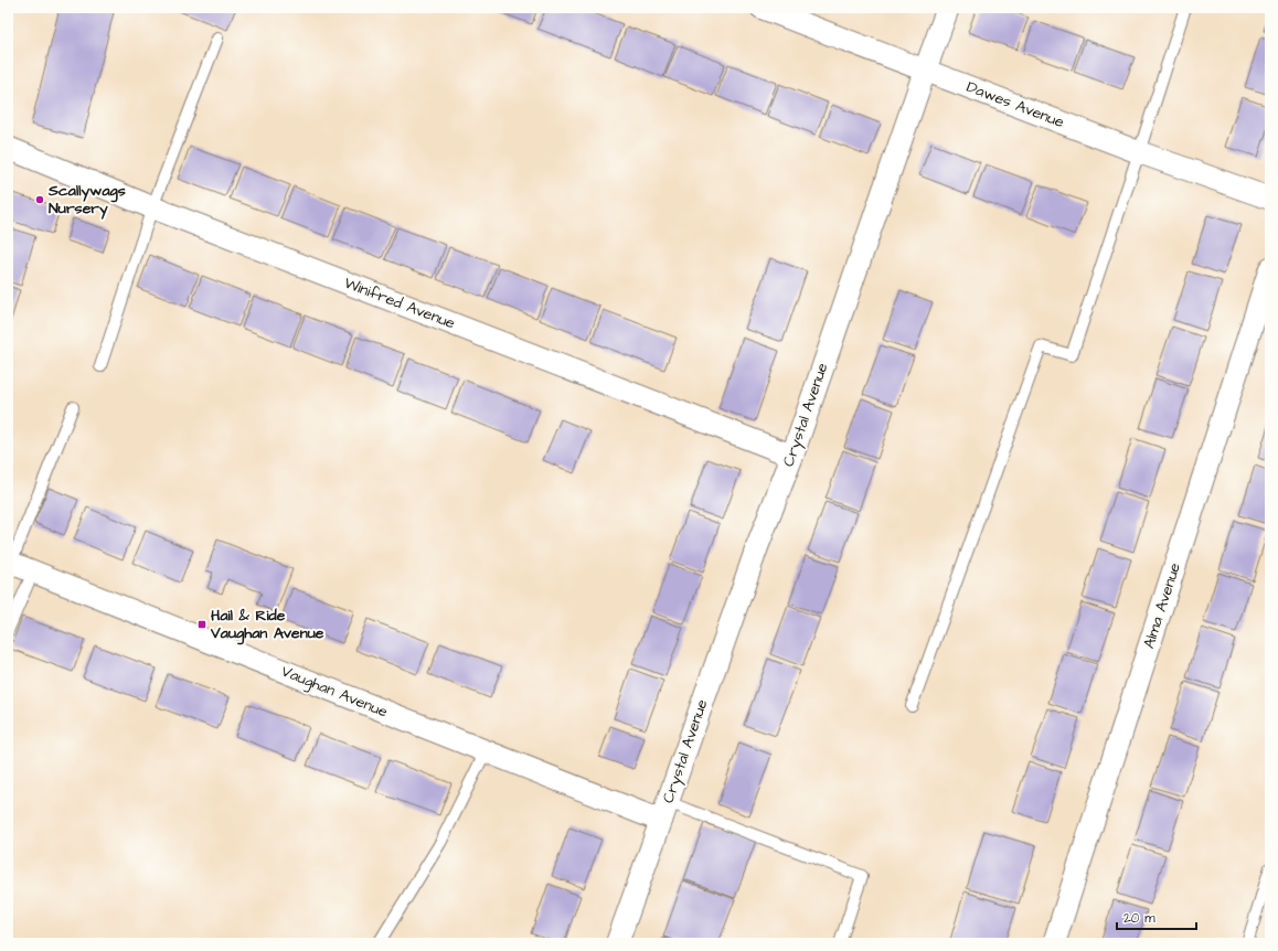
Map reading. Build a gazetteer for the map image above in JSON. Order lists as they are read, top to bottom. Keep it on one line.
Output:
{"streets":{"street":["Dawes Avenue","Winifred Avenue","Crystal Avenue","Alma Avenue","Vaughan Avenue"]},"crossings":[["Dawes Avenue","Crystal Avenue"],["Winifred Avenue","Crystal Avenue"],["Crystal Avenue","Vaughan Avenue"]],"places":{"other":["Scallywags Nursery"],"transit":["Hail & Ride Vaughan Avenue"]},"scale_bar":"20 m"}
